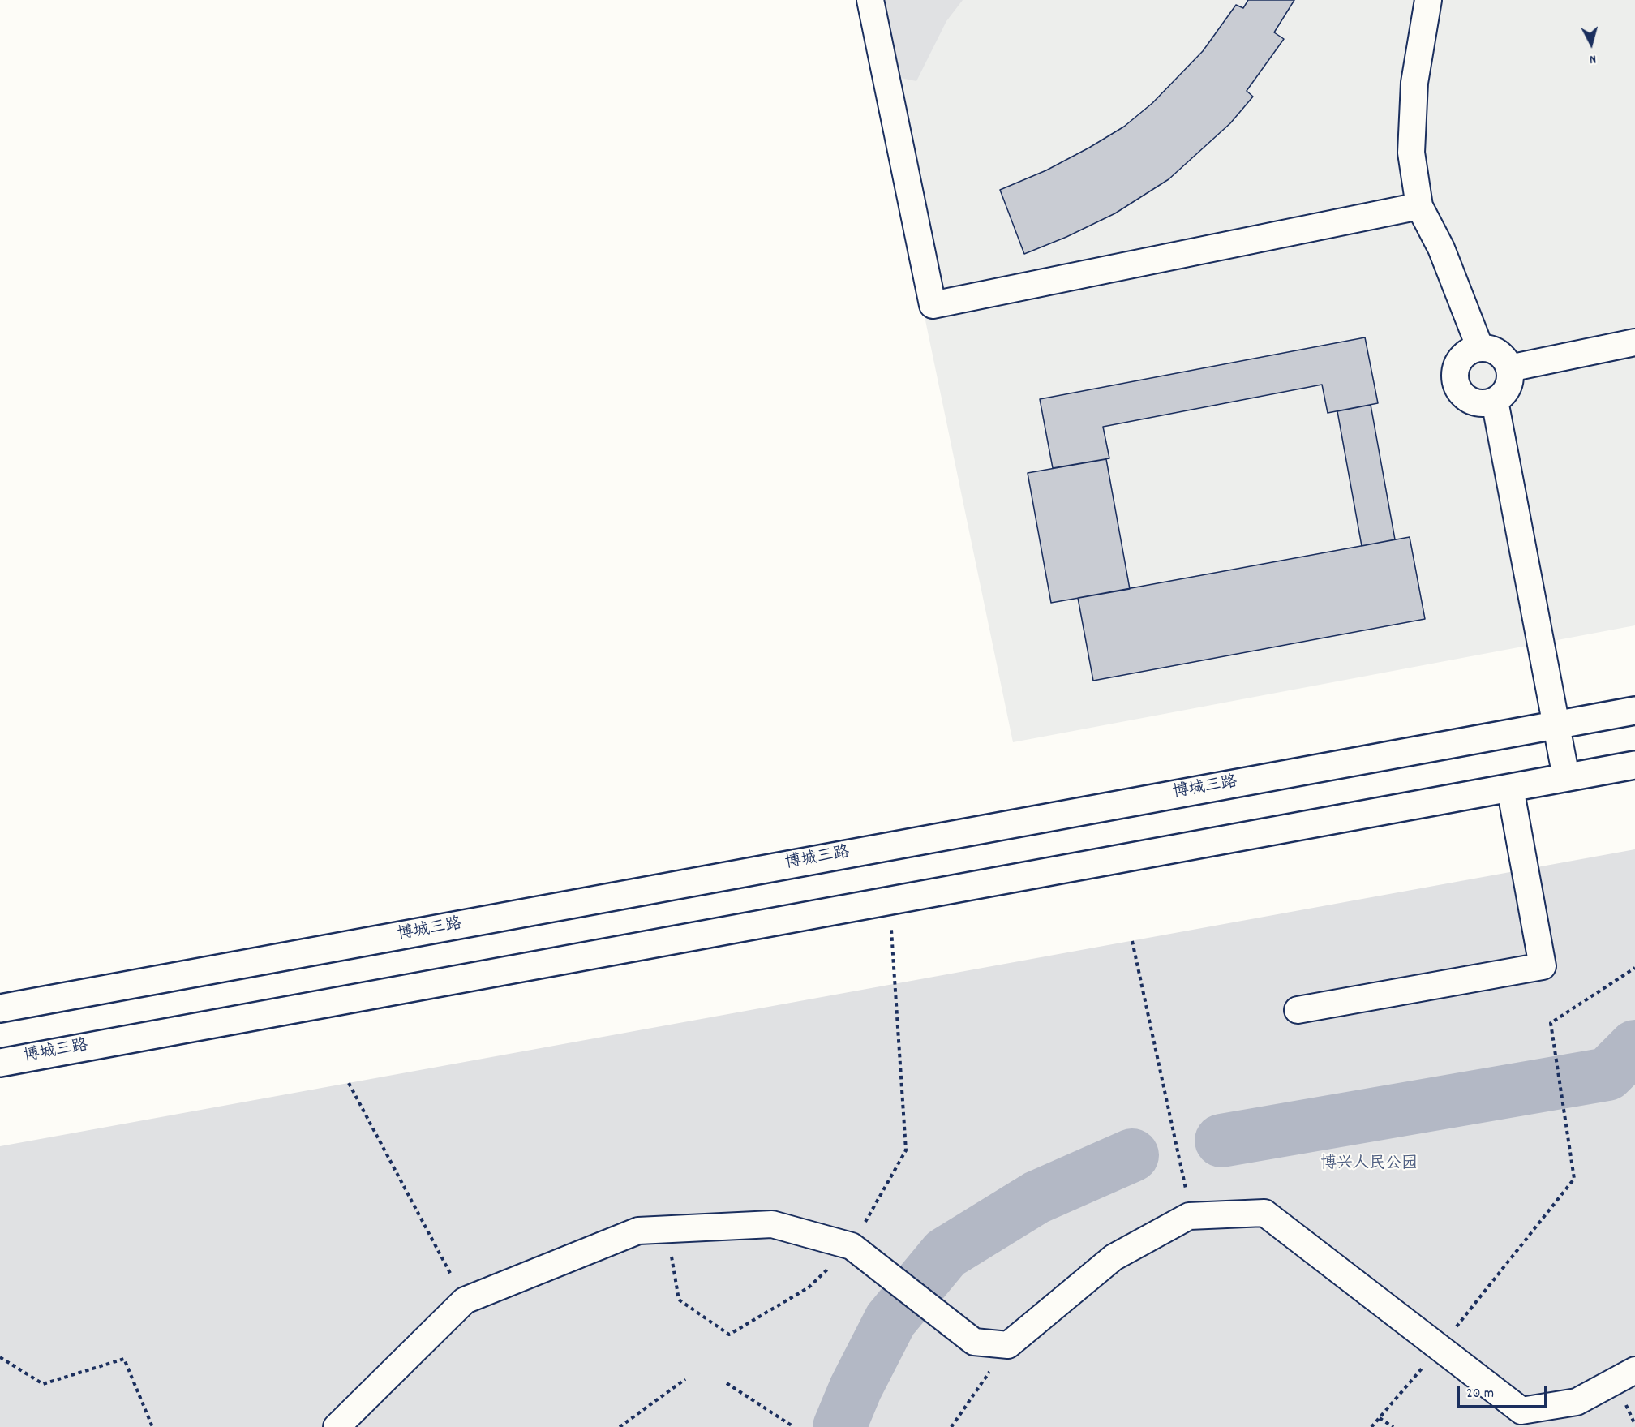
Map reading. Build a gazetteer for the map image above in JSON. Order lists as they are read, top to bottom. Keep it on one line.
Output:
{"streets":{"main road":["博城三路"]},"parks":["博兴人民公园"],"scale_bar":"20 m","north":"bottom"}
